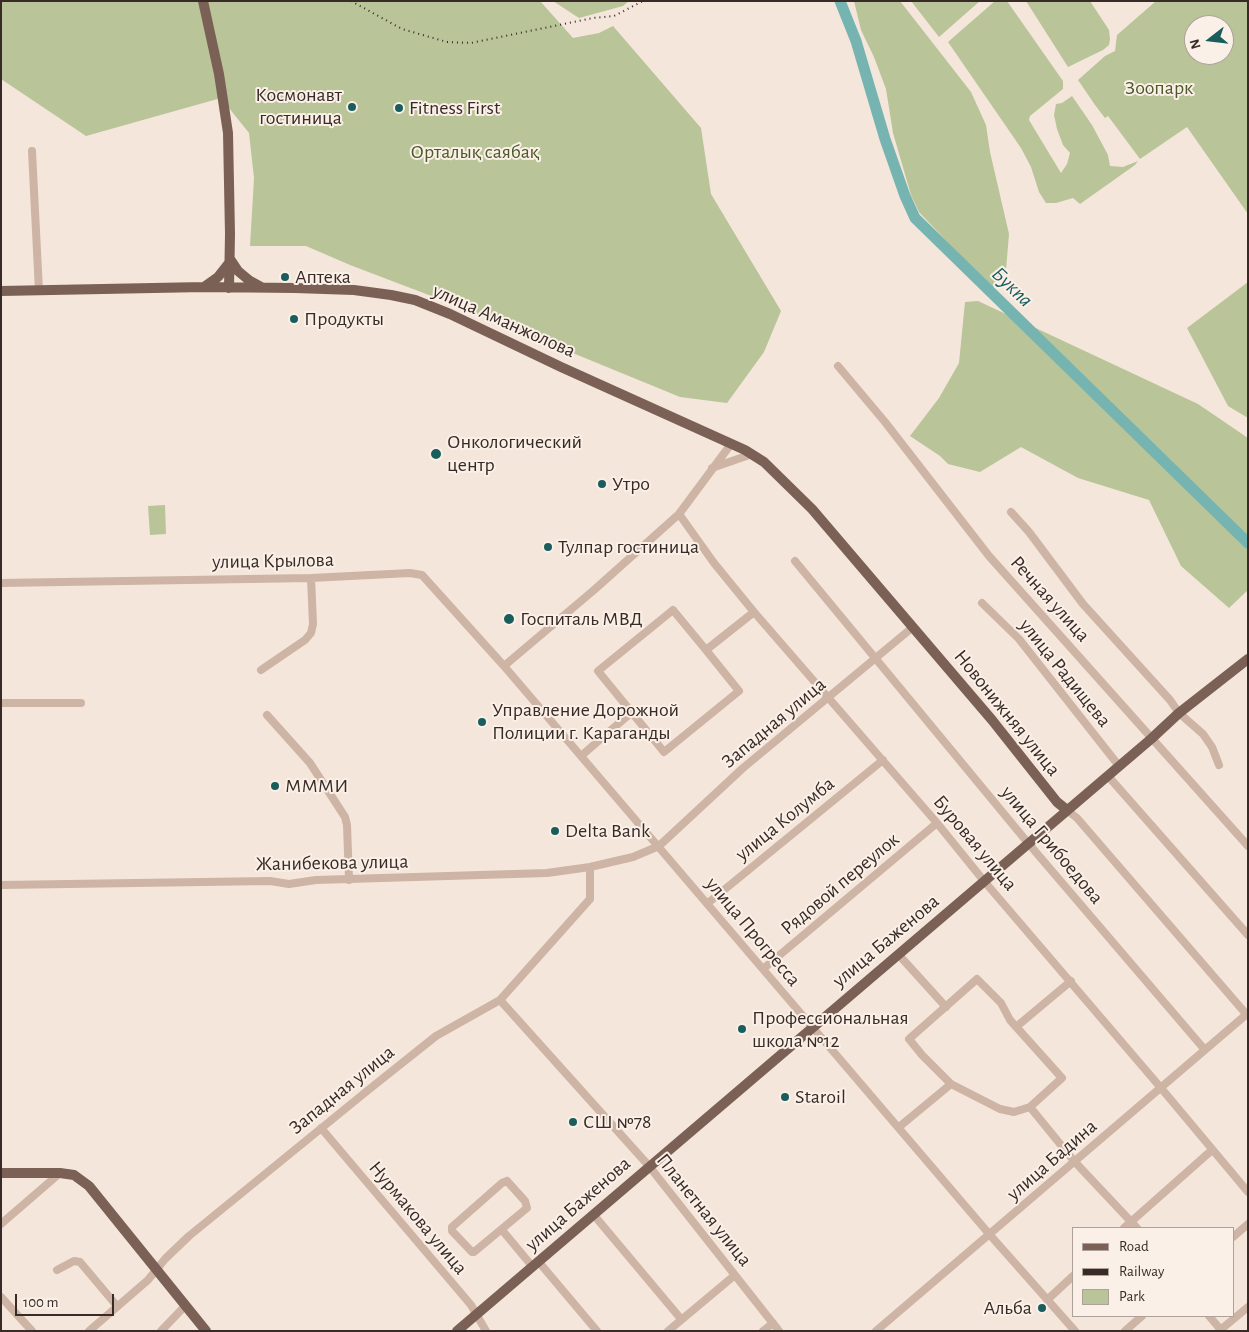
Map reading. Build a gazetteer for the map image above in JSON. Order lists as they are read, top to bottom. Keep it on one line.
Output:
{"streets":{"main road":["улица Аманжолова","Новонижняя улица","улица Баженова"],"street":["улица Крылова","Речная улица","улица Радищева","Западная улица","улица Колумба","Буровая улица","улица Грибоедова","Жанибекова улица","Рядовой переулок","улица Прогресса","улица Бадина","Планетная улица","Нурмакова улица"]},"crossings":[["улица Аманжолова","Новонижняя улица"],["улица Крылова","улица Прогресса"],["Речная улица","улица Баженова"],["улица Радищева","улица Баженова"],["Новонижняя улица","Западная улица"],["Новонижняя улица","улица Баженова"],["Новонижняя улица","улица Бадина"],["Западная улица","Буровая улица"],["Западная улица","улица Грибоедова"],["Западная улица","Жанибекова улица"],["Западная улица","улица Прогресса"],["Западная улица","Планетная улица"],["Западная улица","Нурмакова улица"],["улица Колумба","Буровая улица"],["улица Колумба","улица Прогресса"],["Буровая улица","Рядовой переулок"],["Буровая улица","улица Баженова"],["Буровая улица","улица Бадина"],["улица Грибоедова","улица Баженова"],["улица Грибоедова","улица Бадина"],["Жанибекова улица","улица Прогресса"],["Рядовой переулок","улица Прогресса"],["улица Прогресса","улица Баженова"],["улица Прогресса","улица Бадина"],["улица Баженова","Планетная улица"],["улица Баженова","Нурмакова улица"]],"water":["Букпа"],"parks":["Зоопарк","Орталық саябақ"],"places":["Космонавт гостиница","Fitness First","Аптека","Продукты","Онкологический центр","Утро","Тулпар гостиница","Госпиталь МВД","Управление Дорожной Полиции г. Караганды","МММИ","Delta Bank","Профессиональная школа №12","Staroil","СШ №78","Альба"],"legend":["Road","Railway","Park"],"scale_bar":"100 m","north":"left"}
